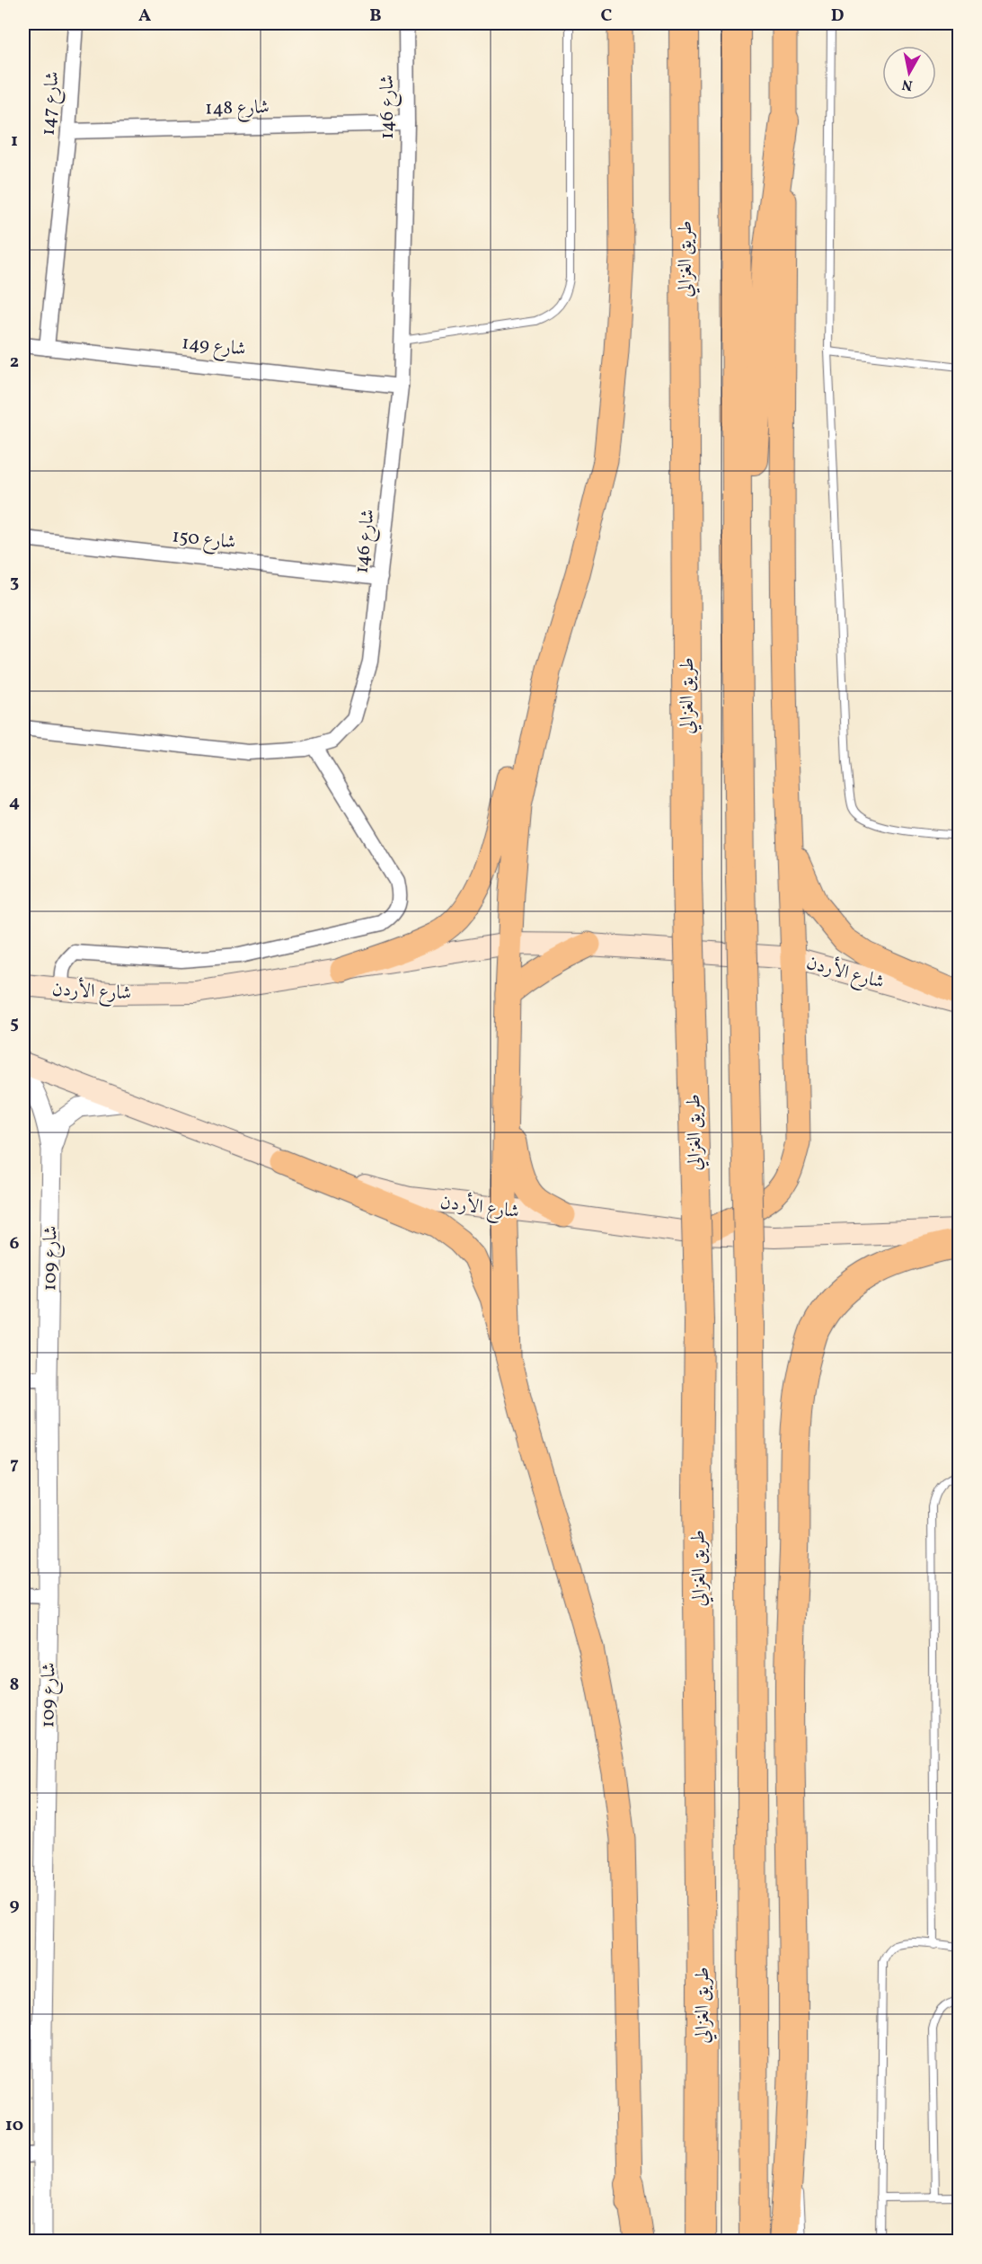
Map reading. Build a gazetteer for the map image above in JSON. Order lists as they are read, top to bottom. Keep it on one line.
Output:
{"streets":{"highway":["طريق الغزالي"],"main road":["شارع الأردن"],"street":["شارع 147","شارع 148","شارع 146","شارع 149","شارع 150","شارع 109"]},"crossings":[["شارع 147","شارع 148"],["شارع 147","شارع 149"],["شارع 148","شارع 146"],["شارع 146","شارع 149"],["شارع 146","شارع 150"],["شارع الأردن","شارع 109"]],"north":"bottom","grid":{"columns":["A","B","C","D"],"rows":["1","2","3","4","5","6","7","8","9","10"]}}
